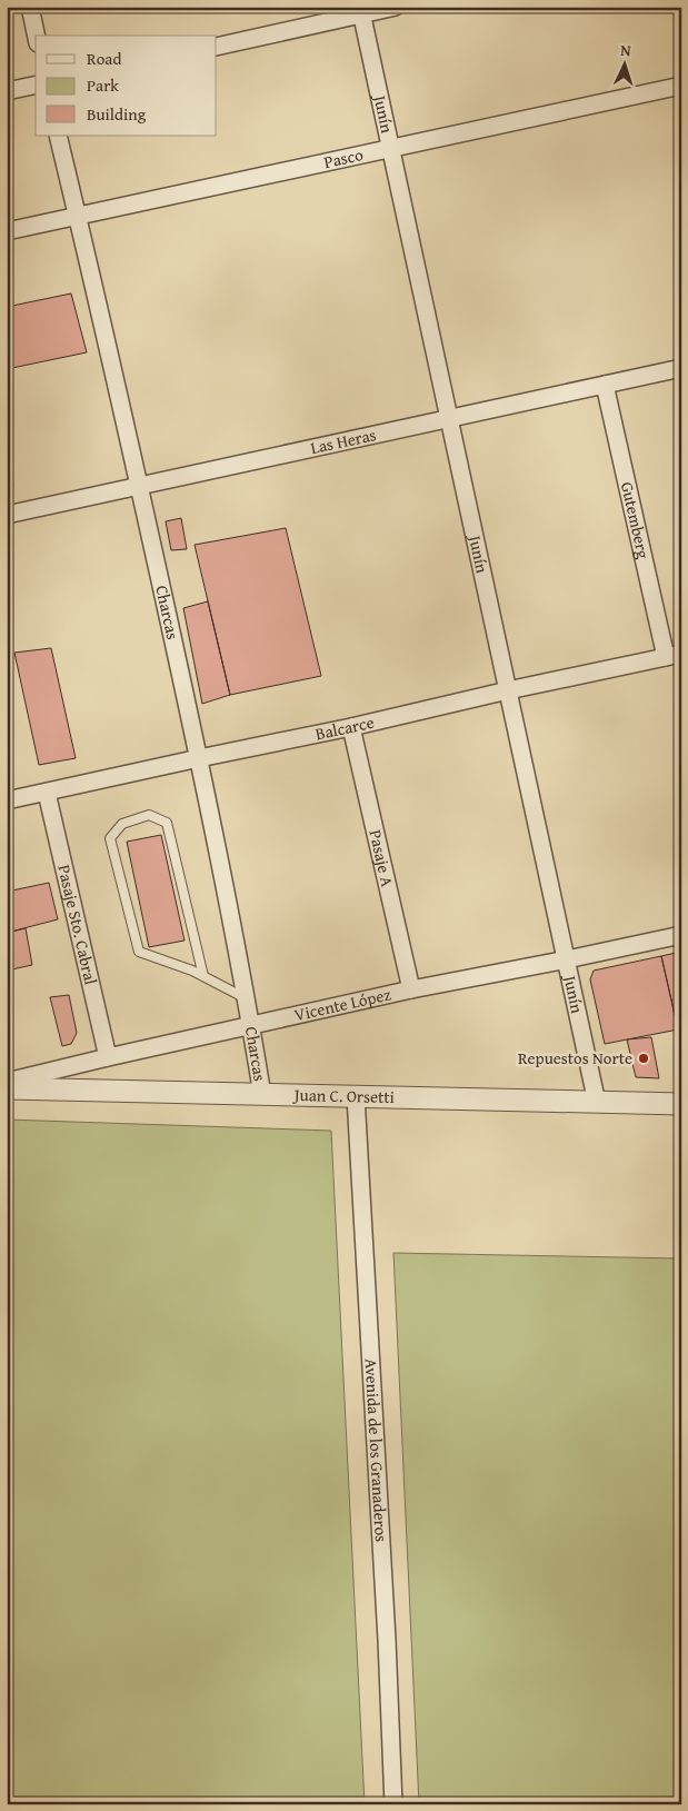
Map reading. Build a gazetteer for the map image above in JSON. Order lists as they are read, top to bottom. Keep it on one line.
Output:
{"streets":{"street":["Junín","Pasco","Las Heras","Gutemberg","Charcas","Balcarce","Pasaje A","Pasaje Sto. Cabral","Vicente López","Juan C. Orsetti","Avenida de los Granaderos"]},"crossings":[["Junín","Pasco"],["Junín","Las Heras"],["Junín","Balcarce"],["Junín","Vicente López"],["Junín","Juan C. Orsetti"],["Pasco","Charcas"],["Las Heras","Gutemberg"],["Las Heras","Charcas"],["Gutemberg","Balcarce"],["Charcas","Balcarce"],["Charcas","Vicente López"],["Charcas","Juan C. Orsetti"],["Balcarce","Pasaje A"],["Balcarce","Pasaje Sto. Cabral"],["Pasaje A","Vicente López"],["Pasaje Sto. Cabral","Vicente López"],["Juan C. Orsetti","Avenida de los Granaderos"]],"places":["Repuestos Norte"],"legend":["Road","Park","Building"],"north":"top"}
